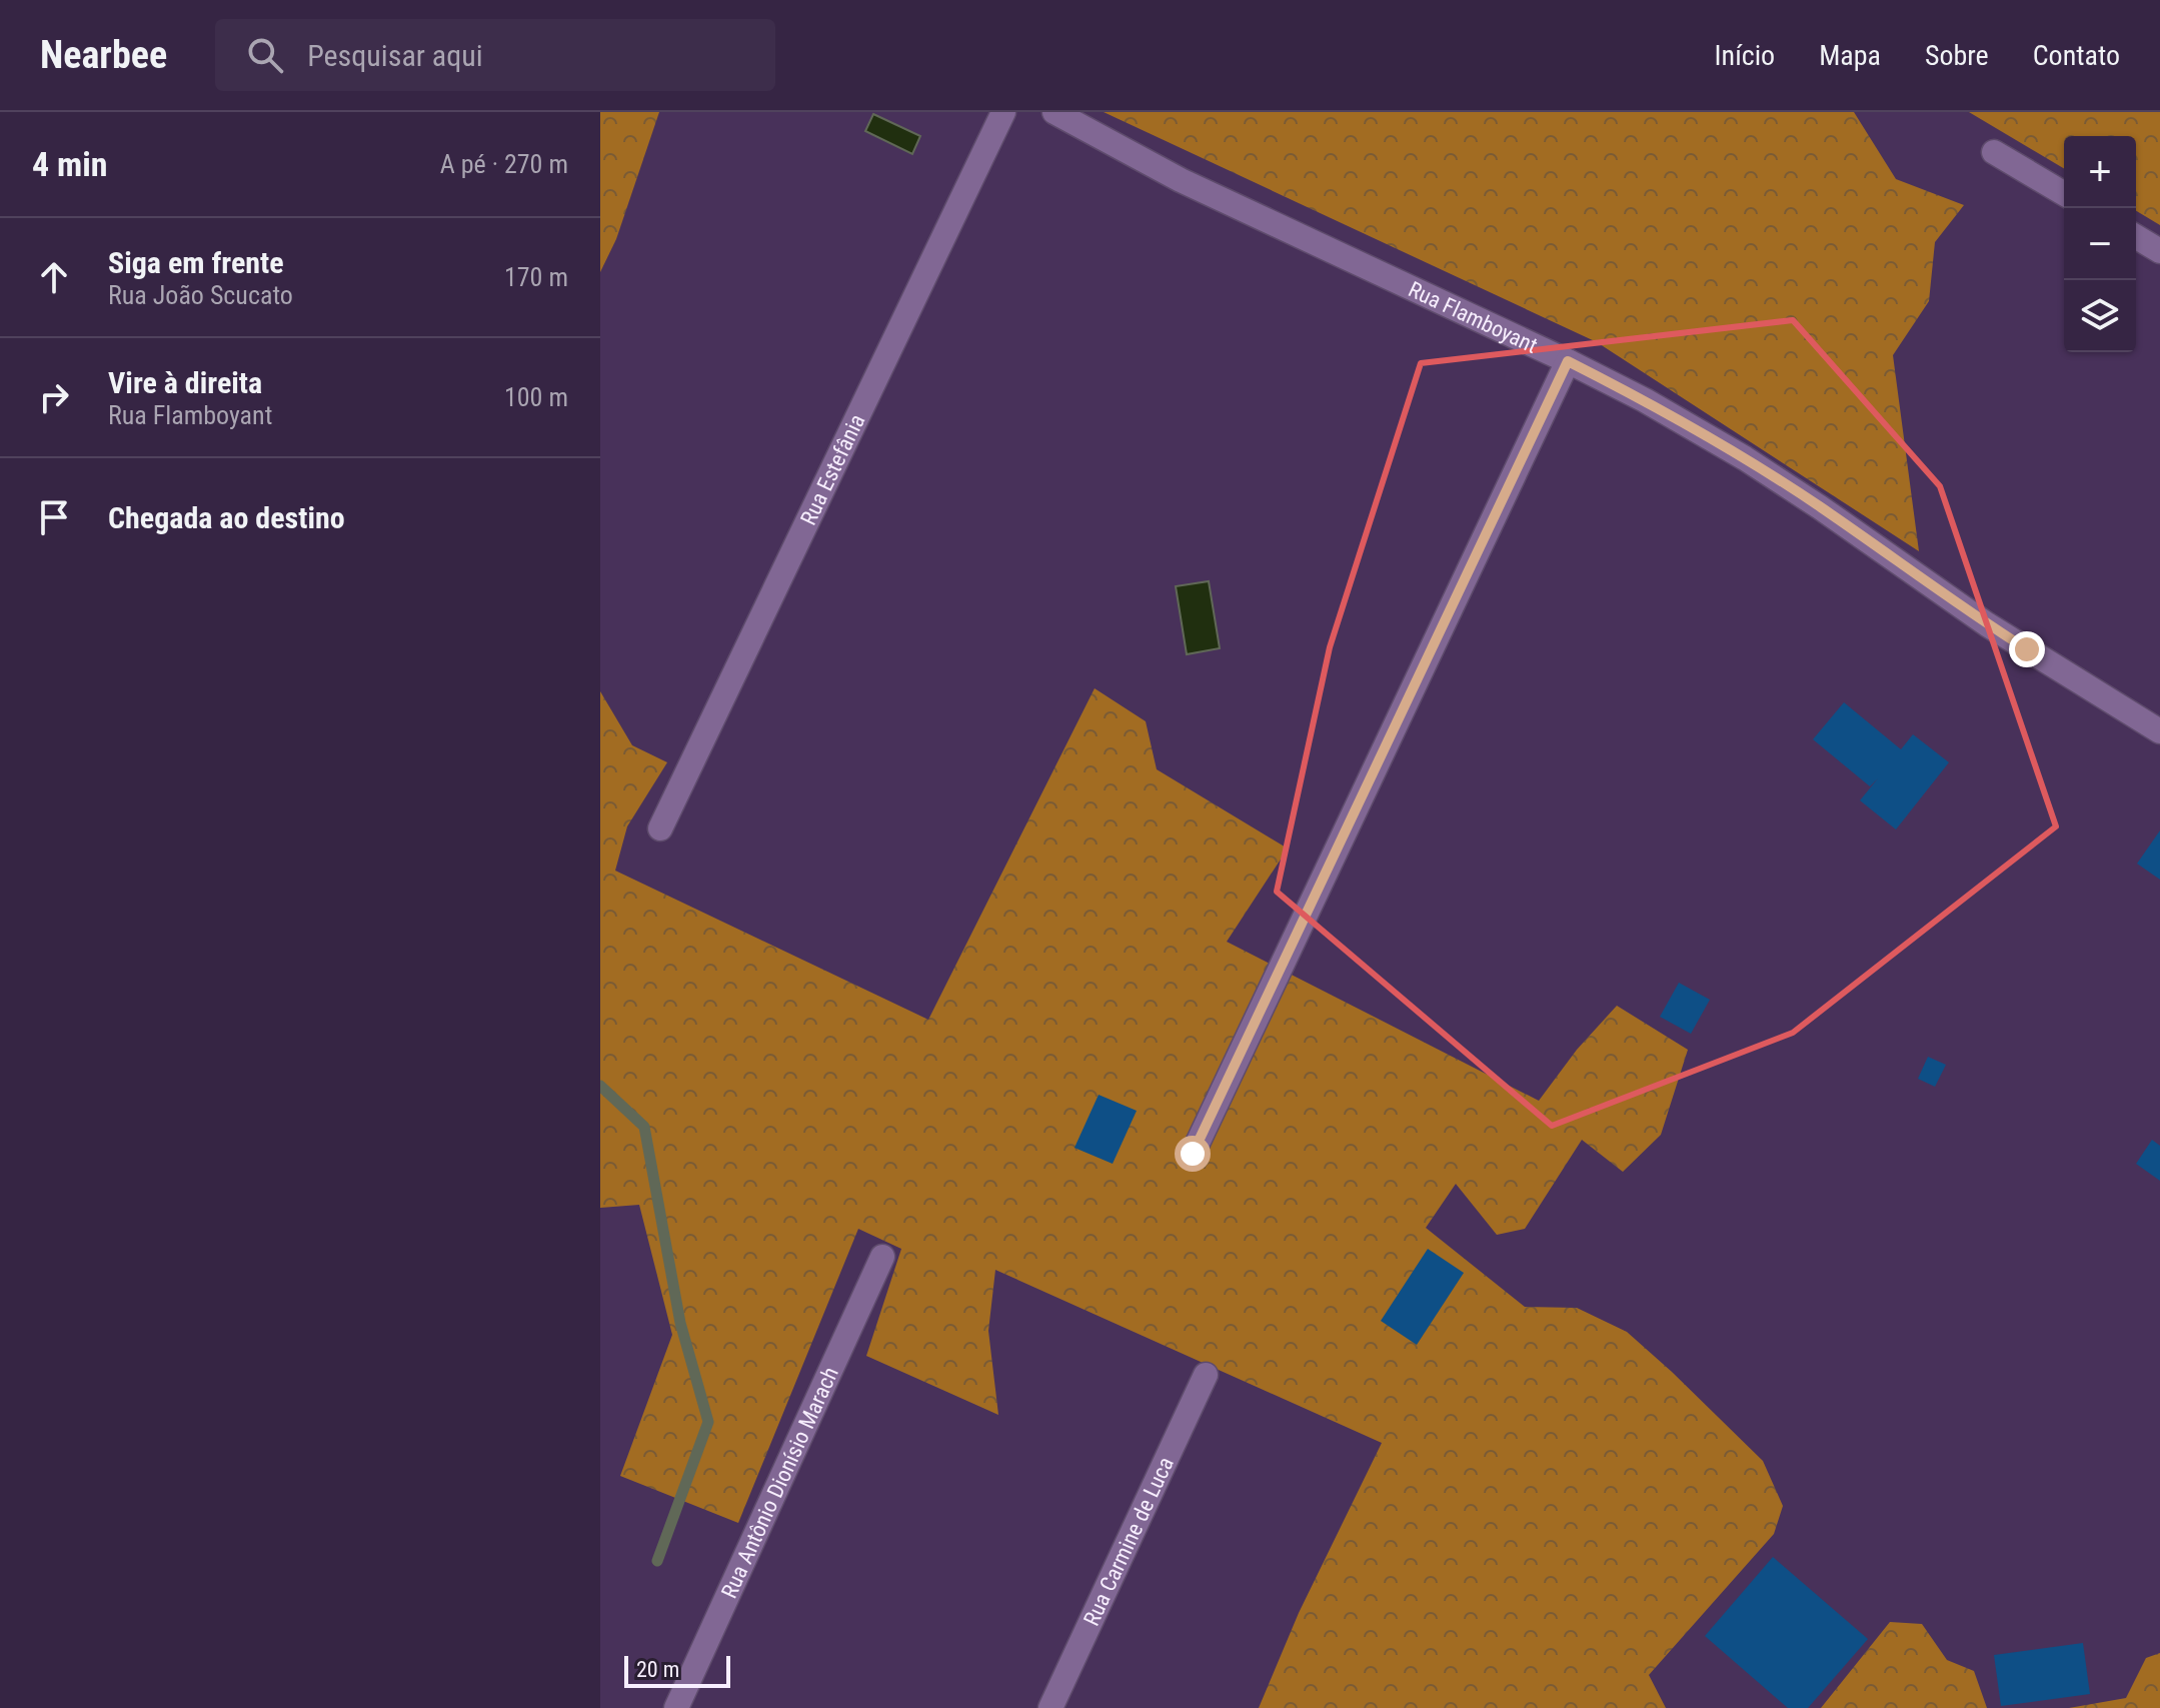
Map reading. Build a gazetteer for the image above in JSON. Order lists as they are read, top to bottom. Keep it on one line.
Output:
{"streets":{"street":["Rua Flamboyant","Rua Estefânia","Rua Antônio Dionísio Marach","Rua Carmine de Luca"]},"scale_bar":"20 m","page":{"header":"Nearbee","search":"Pesquisar aqui","nav":["Início","Mapa","Sobre","Contato"],"heading":["4 min","A pé · 270 m"],"map_buttons":["+","−"],"list":[["Siga em frente","Rua João Scucato","170 m"],["Vire à direita","Rua Flamboyant","100 m"],"Chegada ao destino"],"scale":"20 m"}}
